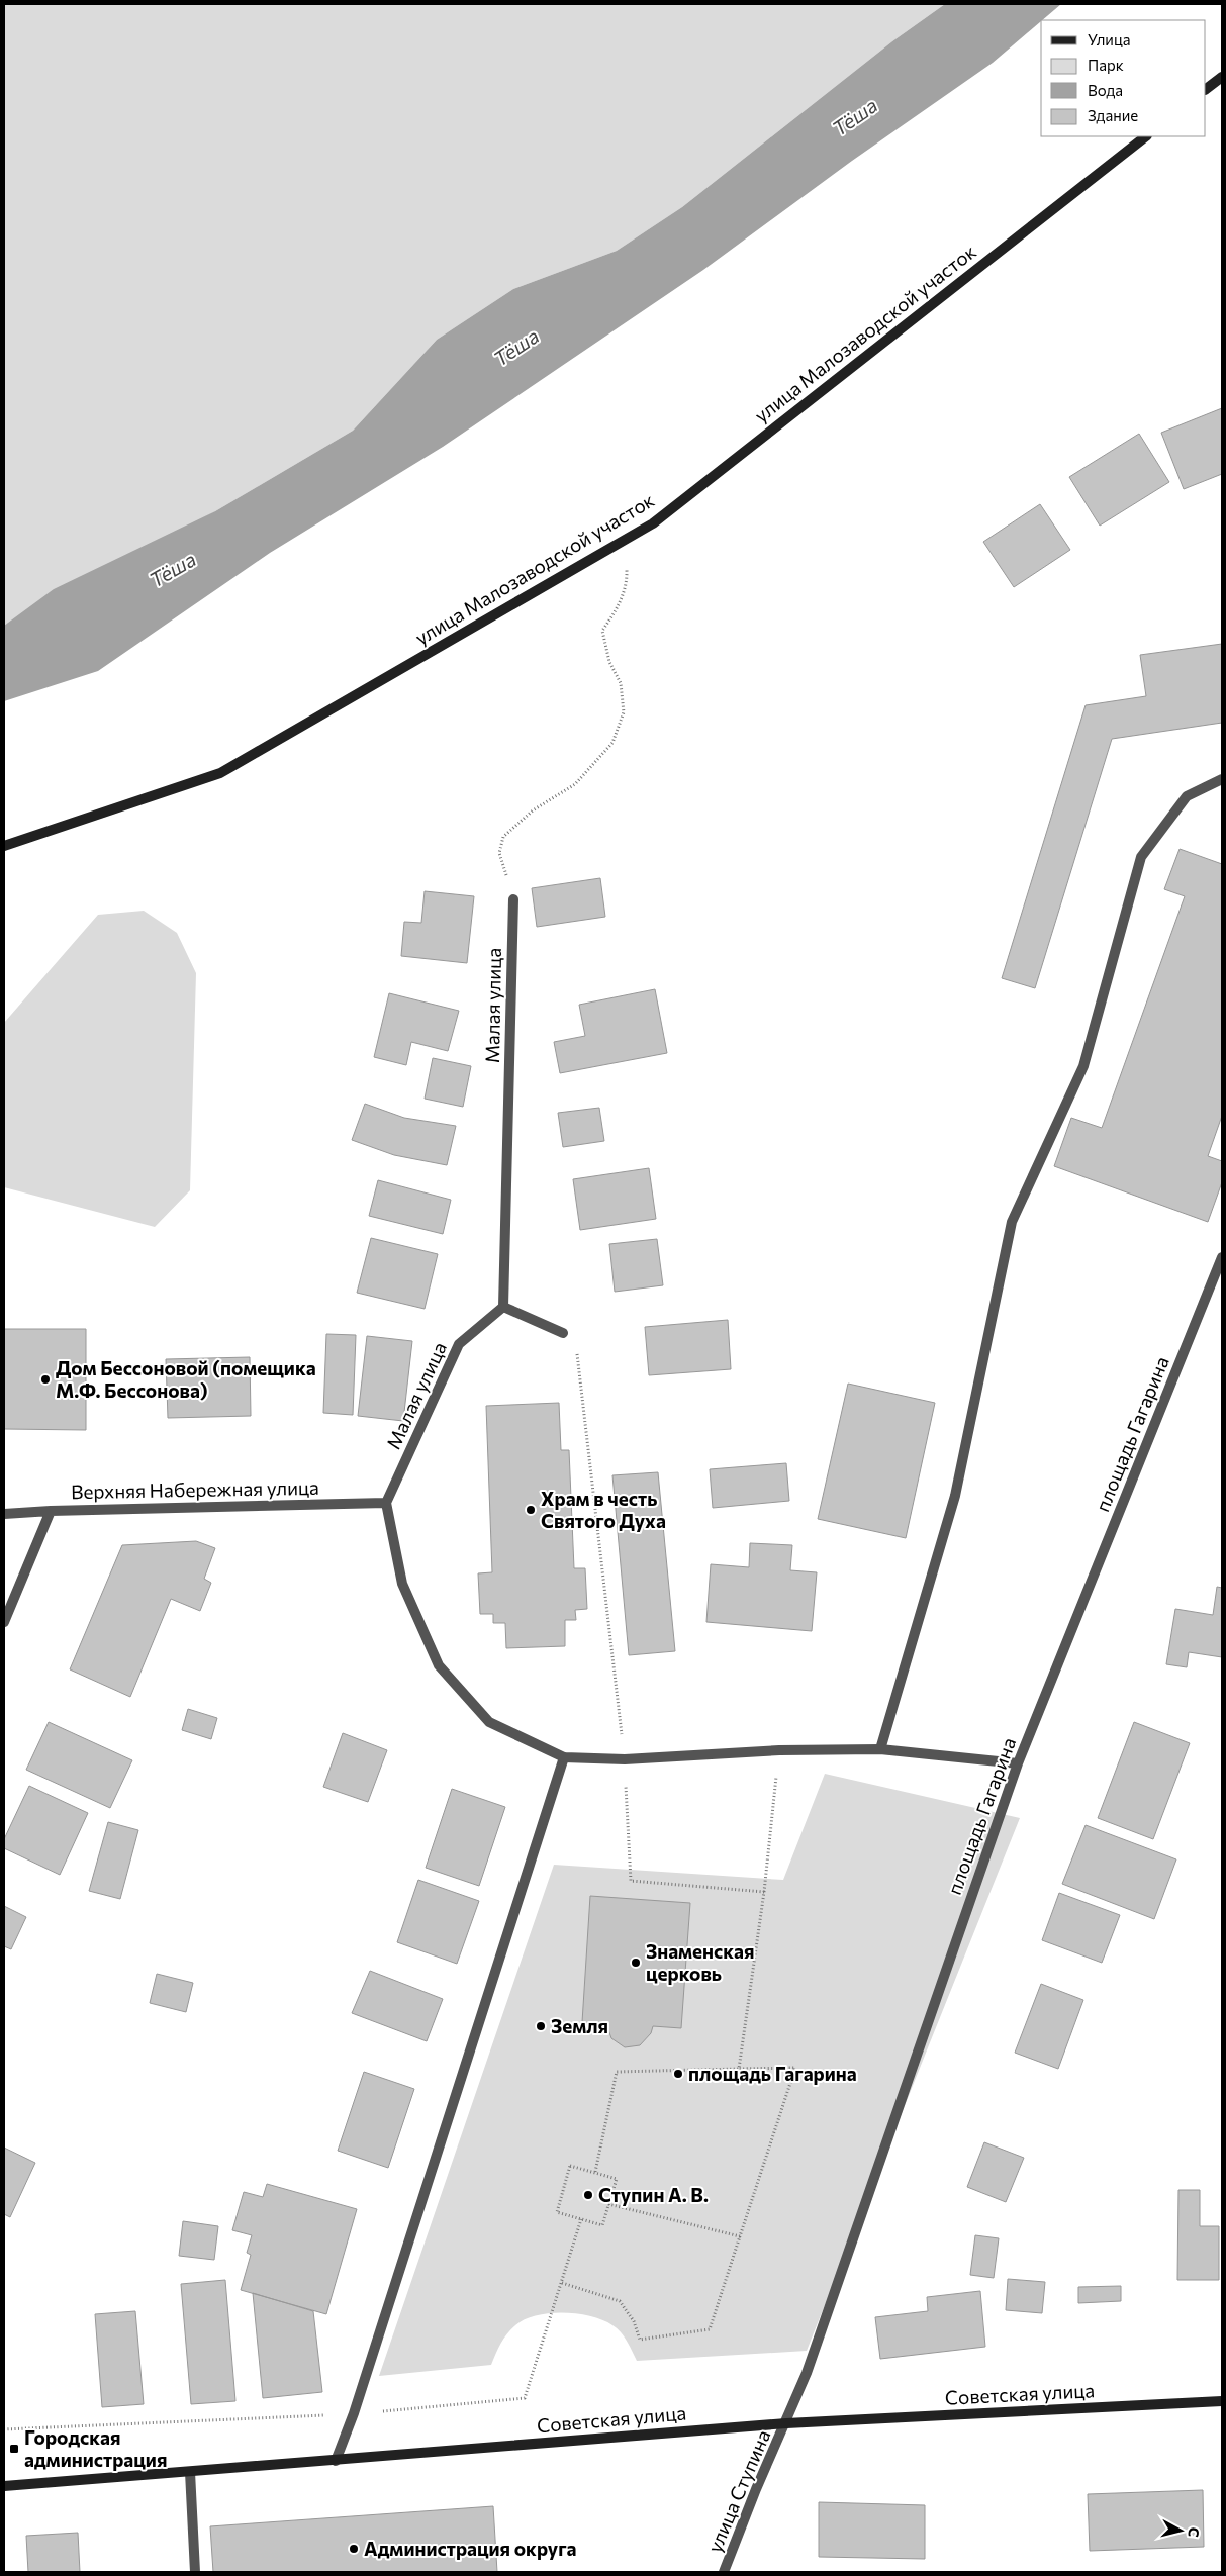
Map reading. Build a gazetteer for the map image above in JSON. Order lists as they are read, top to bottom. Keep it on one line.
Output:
{"streets":{"street":["улица Малозаводской участок","Малая улица","площадь Гагарина","Верхняя Набережная улица","Советская улица","улица Ступина"]},"crossings":[["Малая улица","Верхняя Набережная улица"],["площадь Гагарина","Советская улица"],["площадь Гагарина","улица Ступина"],["Советская улица","улица Ступина"]],"water":["Тёша"],"places":{"other":["Дом Бессоновой (помещика М.Ф. Бессонова)","Храм в честь Святого Духа","Знаменская церковь","Земля","площадь Гагарина","Ступин А. В.","Администрация округа"],"transit":["Городская администрация"]},"legend":["Улица","Парк","Вода","Здание"],"north":"right"}
